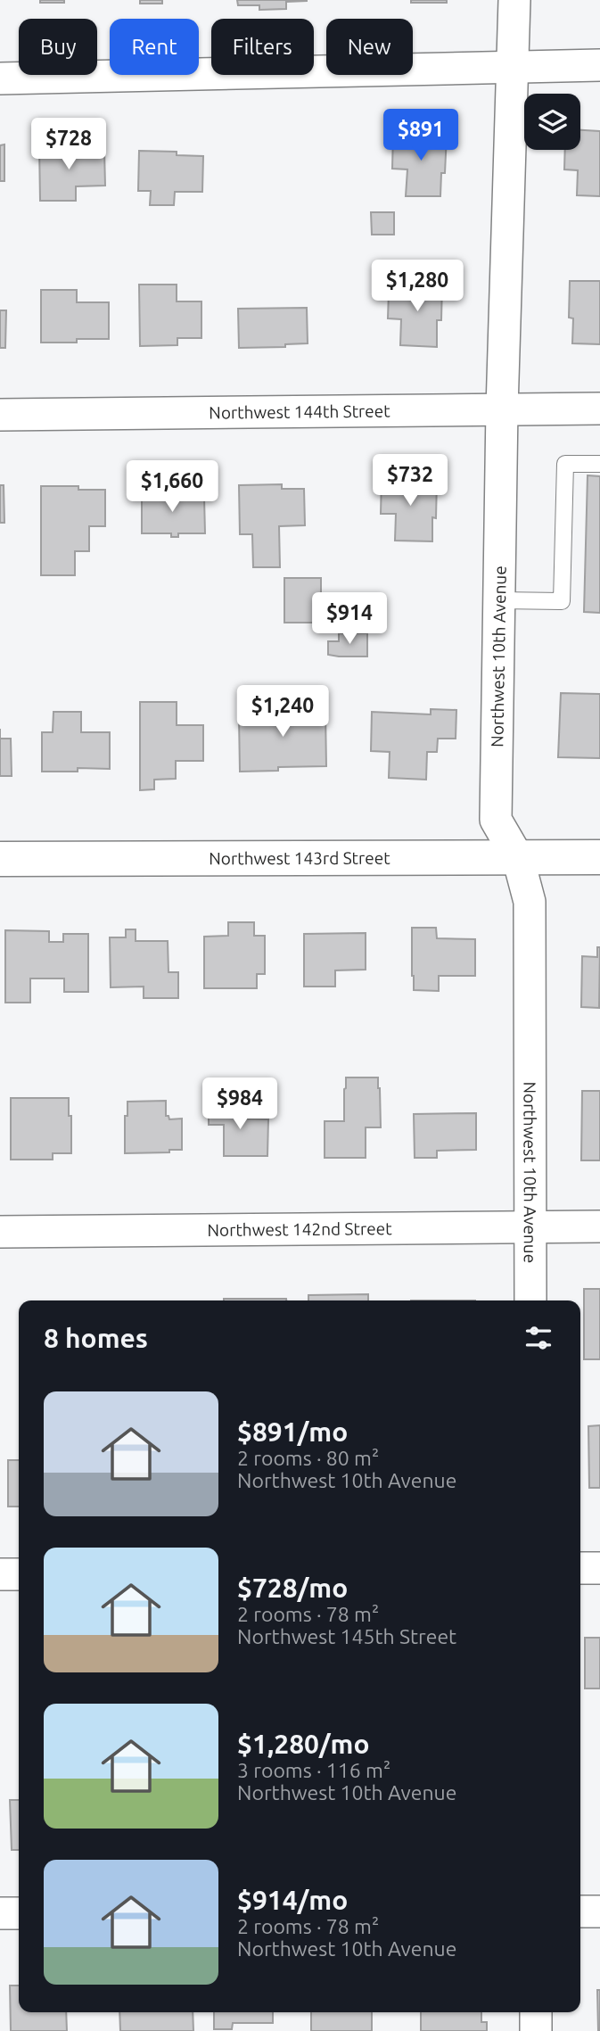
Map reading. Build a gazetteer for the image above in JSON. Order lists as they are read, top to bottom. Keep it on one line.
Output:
{"streets":{"street":["Northwest 144th Street","Northwest 10th Avenue","Northwest 143rd Street","Northwest 142nd Street"]},"crossings":[["Northwest 144th Street","Northwest 10th Avenue"],["Northwest 10th Avenue","Northwest 143rd Street"],["Northwest 10th Avenue","Northwest 142nd Street"]],"page":{"chip":["Buy","Rent","Filters","New"],"price":["$891","$728","$1,280","$732","$1,660","$914","$1,240","$984"],"heading":"8 homes","list":[{"name":"$891/mo","note":"2 rooms · 80 m² · Northwest 10th Avenue"},{"name":"$728/mo","note":"2 rooms · 78 m² · Northwest 145th Street"},{"name":"$1,280/mo","note":"3 rooms · 116 m² · Northwest 10th Avenue"},{"name":"$914/mo","note":"2 rooms · 78 m² · Northwest 10th Avenue"}]}}
